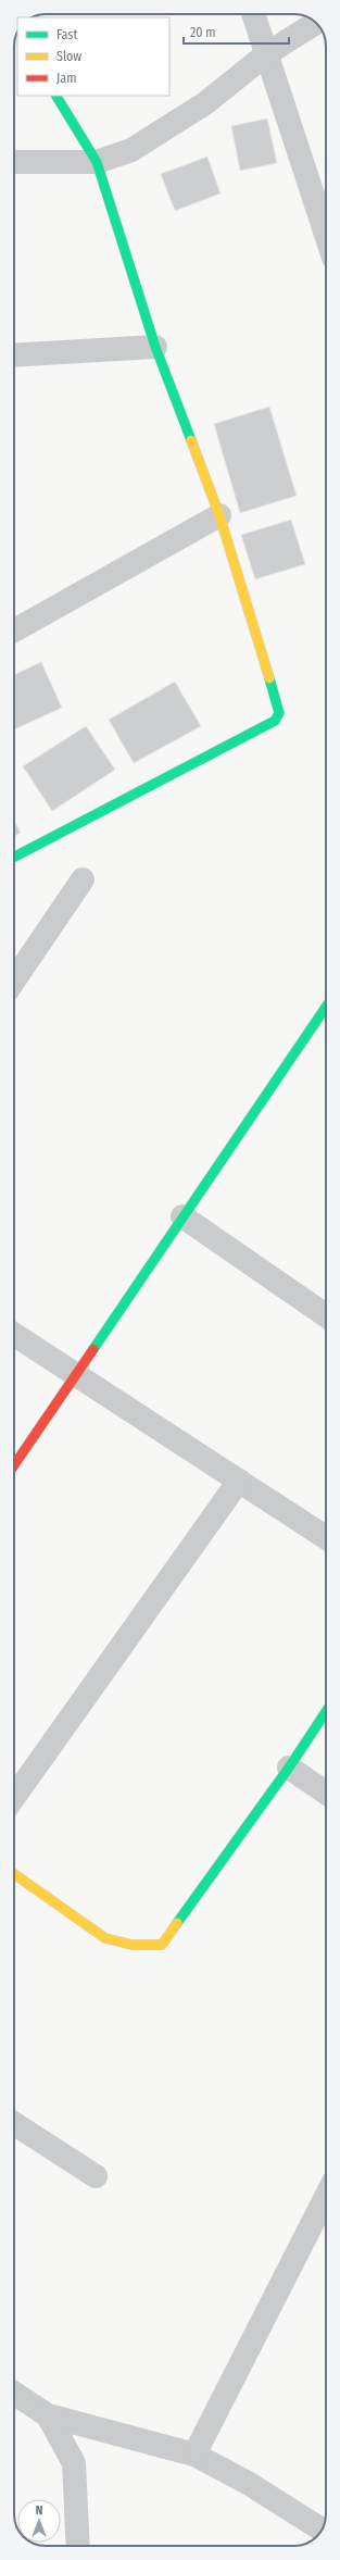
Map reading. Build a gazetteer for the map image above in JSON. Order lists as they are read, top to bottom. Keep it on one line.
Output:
{"legend":["Fast","Slow","Jam"],"scale_bar":"20 m","north":"top"}
